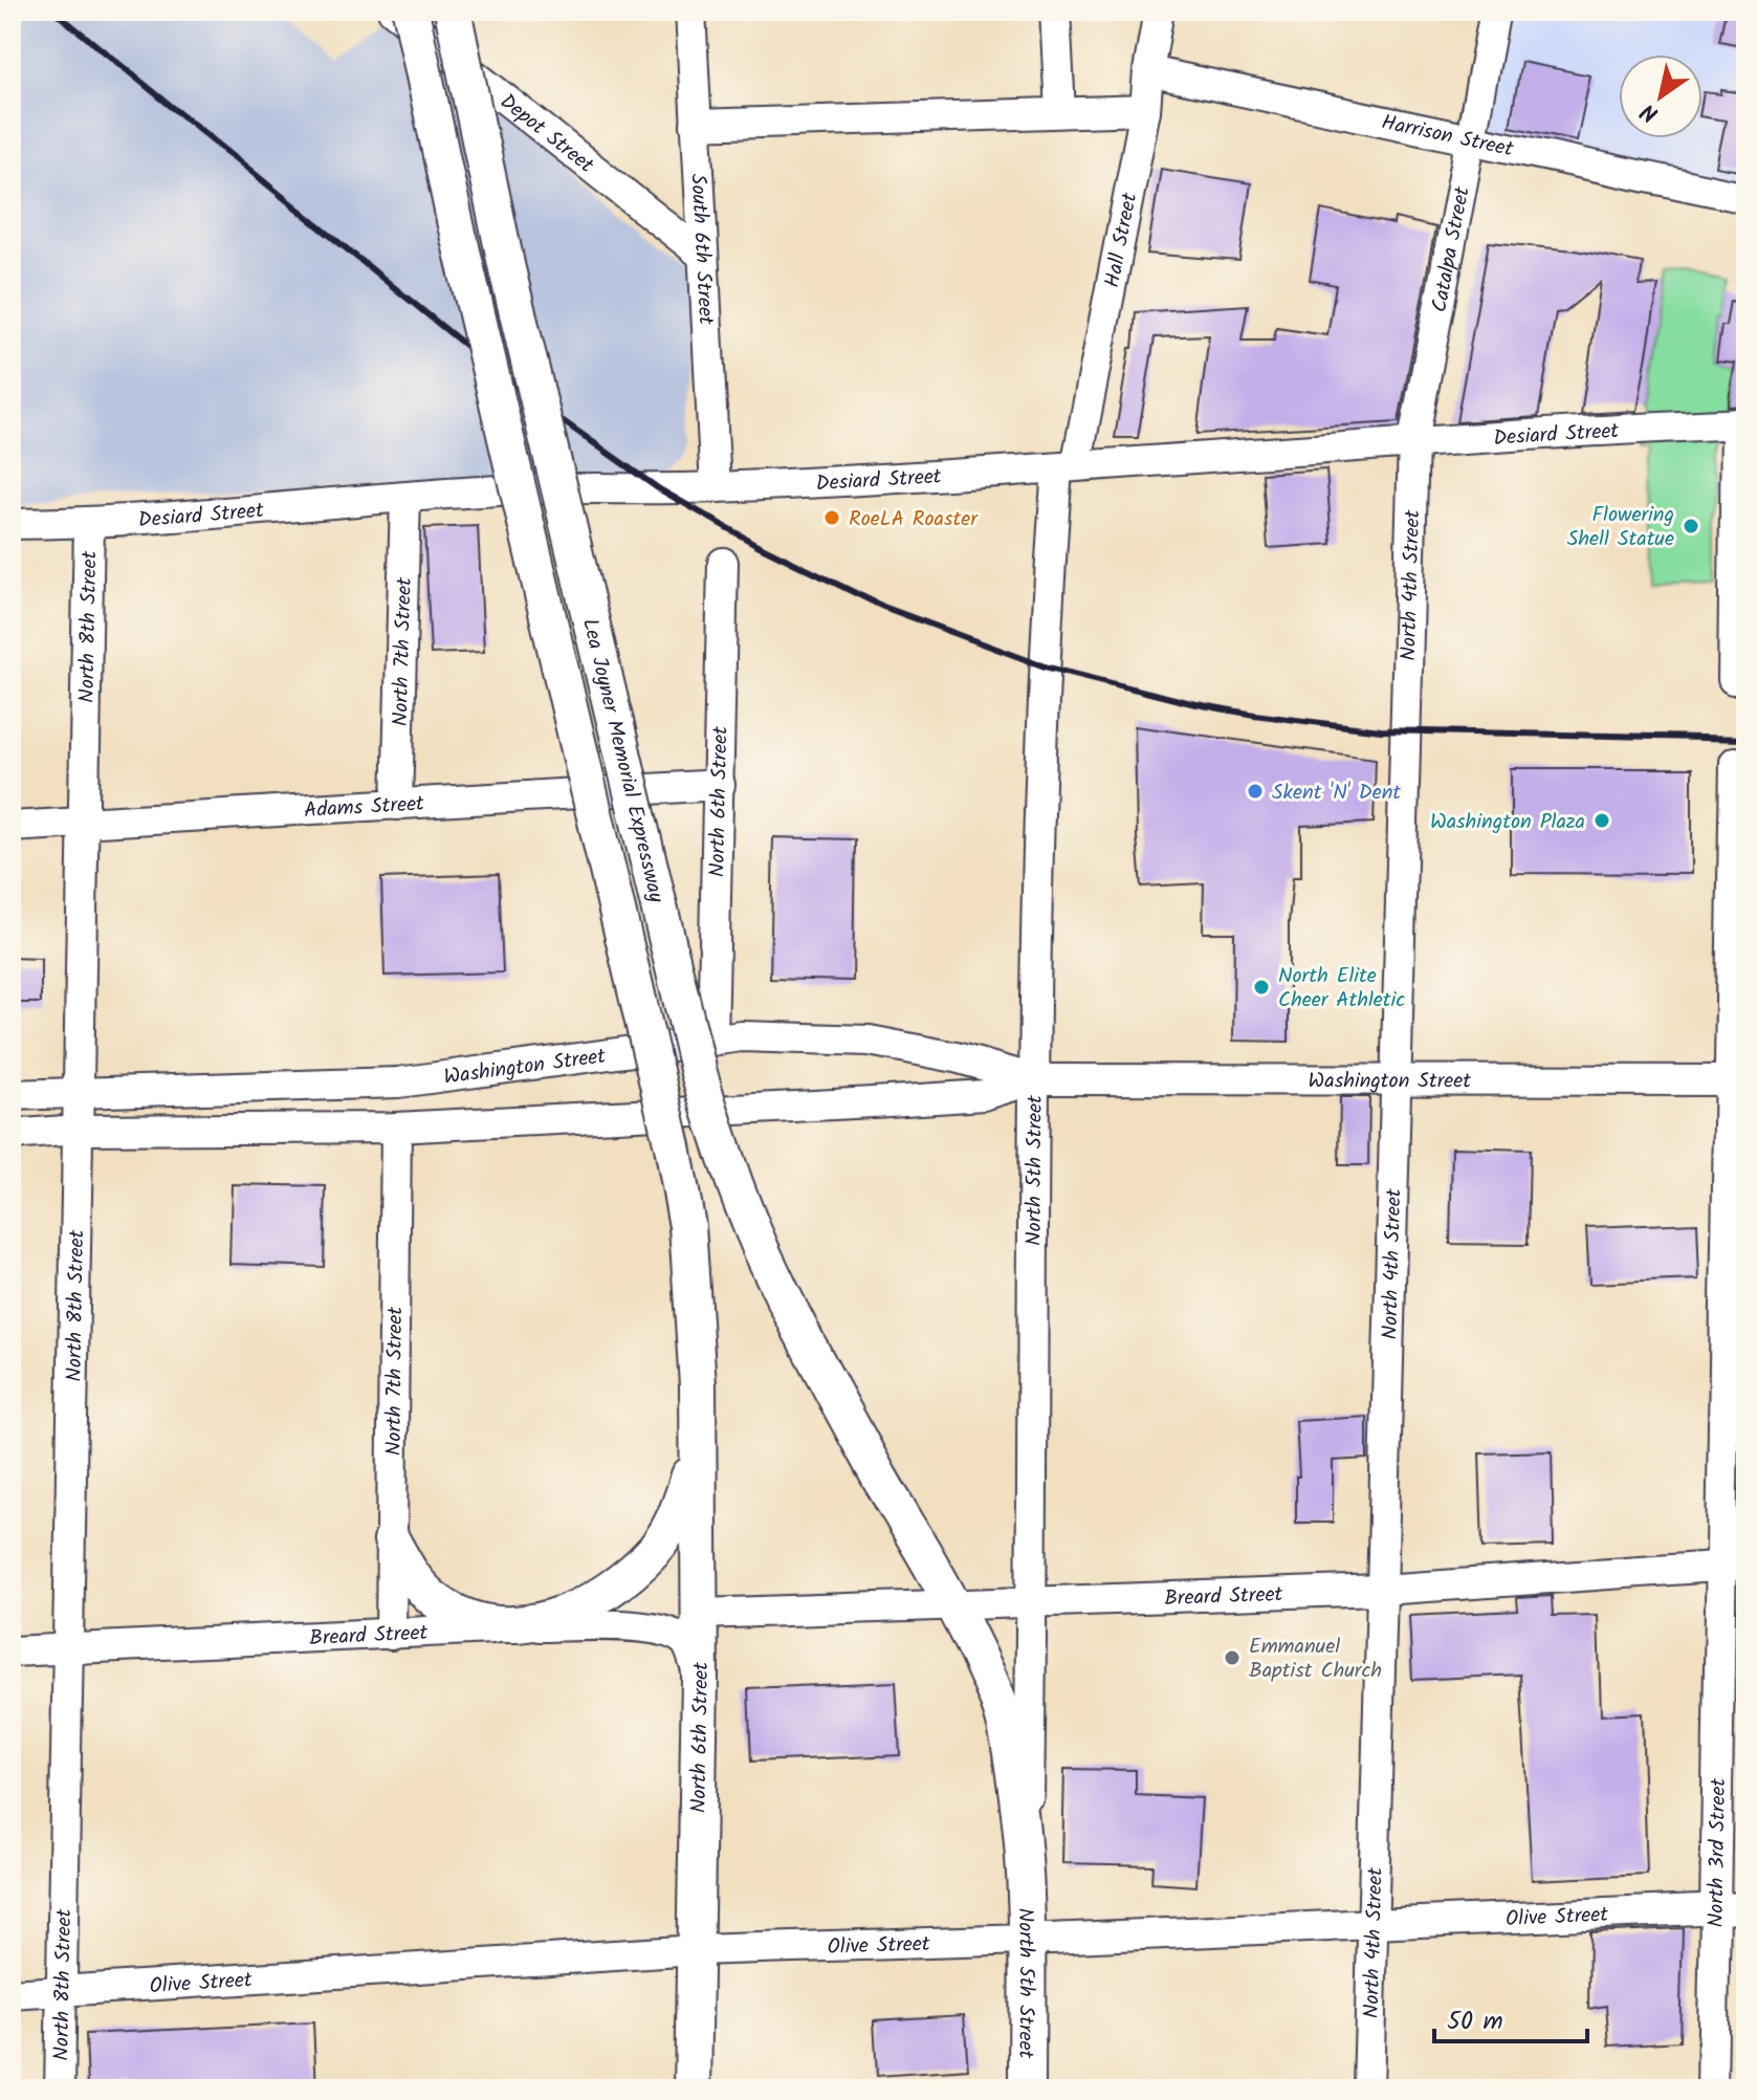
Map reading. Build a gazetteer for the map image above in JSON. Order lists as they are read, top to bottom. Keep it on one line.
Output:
{"streets":{"main road":["Lea Joyner Memorial Expressway","North 6th Street","North 5th Street"],"street":["Depot Street","Harrison Street","Hall Street","South 6th Street","Catalpa Street","Desiard Street","North 4th Street","North 8th Street","North 7th Street","Adams Street","Washington Street","Breard Street","North 3rd Street","Olive Street"]},"crossings":[["Depot Street","South 6th Street"],["Harrison Street","Hall Street"],["Harrison Street","Catalpa Street"],["Hall Street","Desiard Street"],["Hall Street","North 5th Street"],["South 6th Street","Desiard Street"],["Catalpa Street","Desiard Street"],["Catalpa Street","North 4th Street"],["Desiard Street","North 4th Street"],["Desiard Street","North 8th Street"],["Desiard Street","North 7th Street"],["Desiard Street","North 5th Street"],["North 4th Street","Washington Street"],["North 4th Street","Breard Street"],["North 4th Street","Olive Street"],["North 8th Street","Adams Street"],["North 8th Street","Washington Street"],["North 8th Street","Breard Street"],["North 8th Street","Olive Street"],["North 7th Street","Adams Street"],["North 7th Street","Washington Street"],["North 7th Street","Breard Street"],["Lea Joyner Memorial Expressway","North 6th Street"],["Lea Joyner Memorial Expressway","North 5th Street"],["North 6th Street","Adams Street"],["North 6th Street","Washington Street"],["North 6th Street","Breard Street"],["North 6th Street","Olive Street"],["Washington Street","North 5th Street"],["Washington Street","North 3rd Street"],["North 5th Street","Breard Street"],["North 5th Street","Olive Street"],["Breard Street","North 3rd Street"],["North 3rd Street","Olive Street"]],"places":["RoeLA Roaster","Flowering Shell Statue","Skent 'N' Dent","Washington Plaza","North Elite Cheer Athletic","Emmanuel Baptist Church"],"scale_bar":"50 m","north":"bottom left"}
